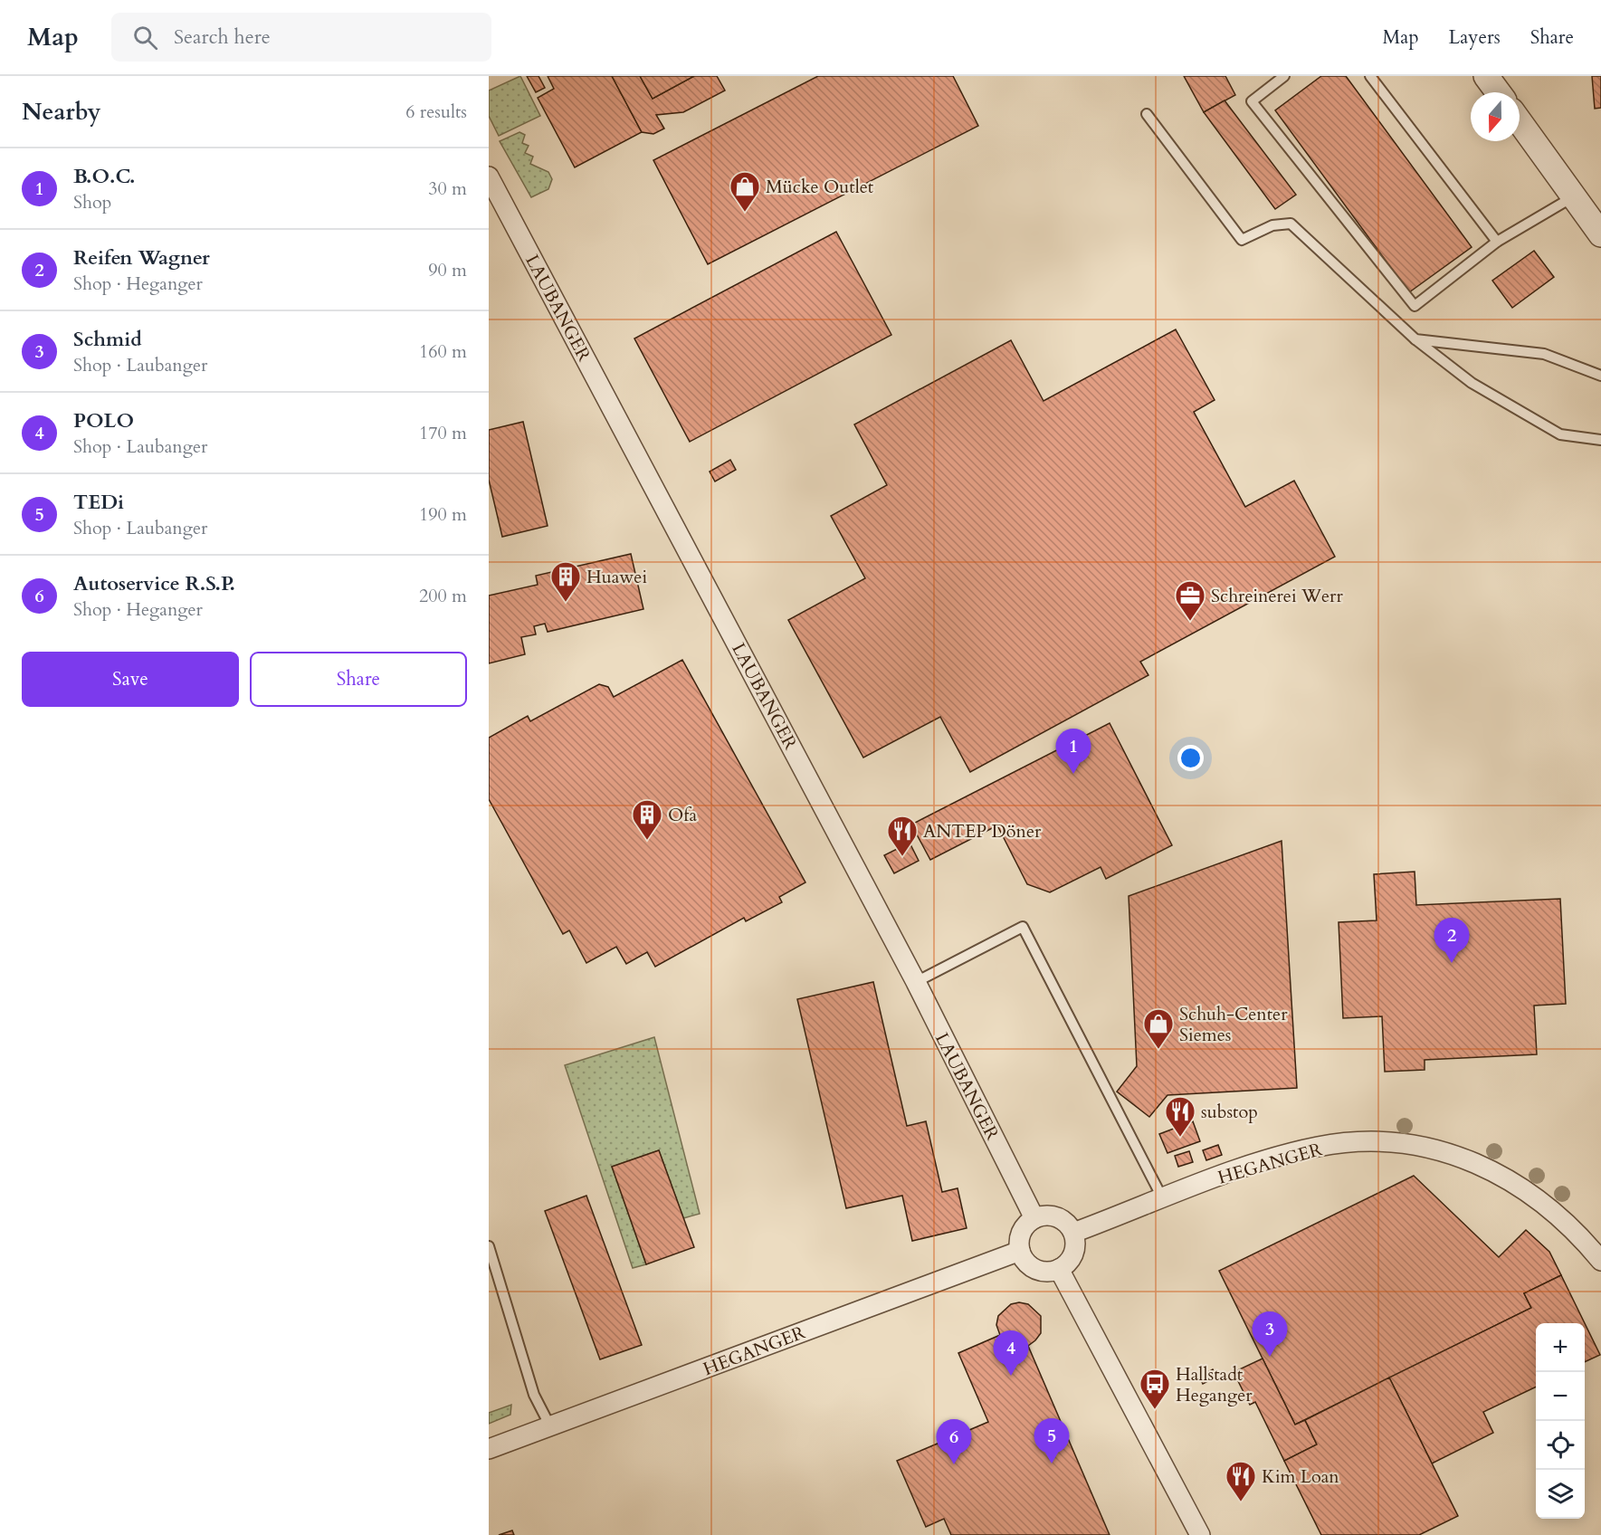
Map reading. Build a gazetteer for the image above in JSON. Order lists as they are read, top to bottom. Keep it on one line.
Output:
{"streets":{"street":["LAUBANGER","HEGANGER"]},"crossings":[["LAUBANGER","HEGANGER"]],"places":{"shop":["Mücke Outlet","Schuh-Center Siemes"],"building":["Huawei","Ofa"],"office":["Schreinerei Werr"],"restaurant":["ANTEP Döner","substop","Kim Loan"],"bus stop":["Hallstadt Heganger"]},"north":"bottom","page":{"header":"Map","search":"Search here","nav":["Map","Layers","Share"],"heading":["Nearby","6 results"],"list":[{"mark":"1","name":"B.O.C.","note":"Shop","value":"30 m"},{"mark":"2","name":"Reifen Wagner","note":"Shop · Heganger","value":"90 m"},{"mark":"3","name":"Schmid","note":"Shop · Laubanger","value":"160 m"},{"mark":"4","name":"POLO","note":"Shop · Laubanger","value":"170 m"},{"mark":"5","name":"TEDi","note":"Shop · Laubanger","value":"190 m"},{"mark":"6","name":"Autoservice R.S.P.","note":"Shop · Heganger","value":"200 m"}],"buttons":["Save","Share"],"pins":["1","2","3","4","5","6"],"map_buttons":["+","−"]}}
